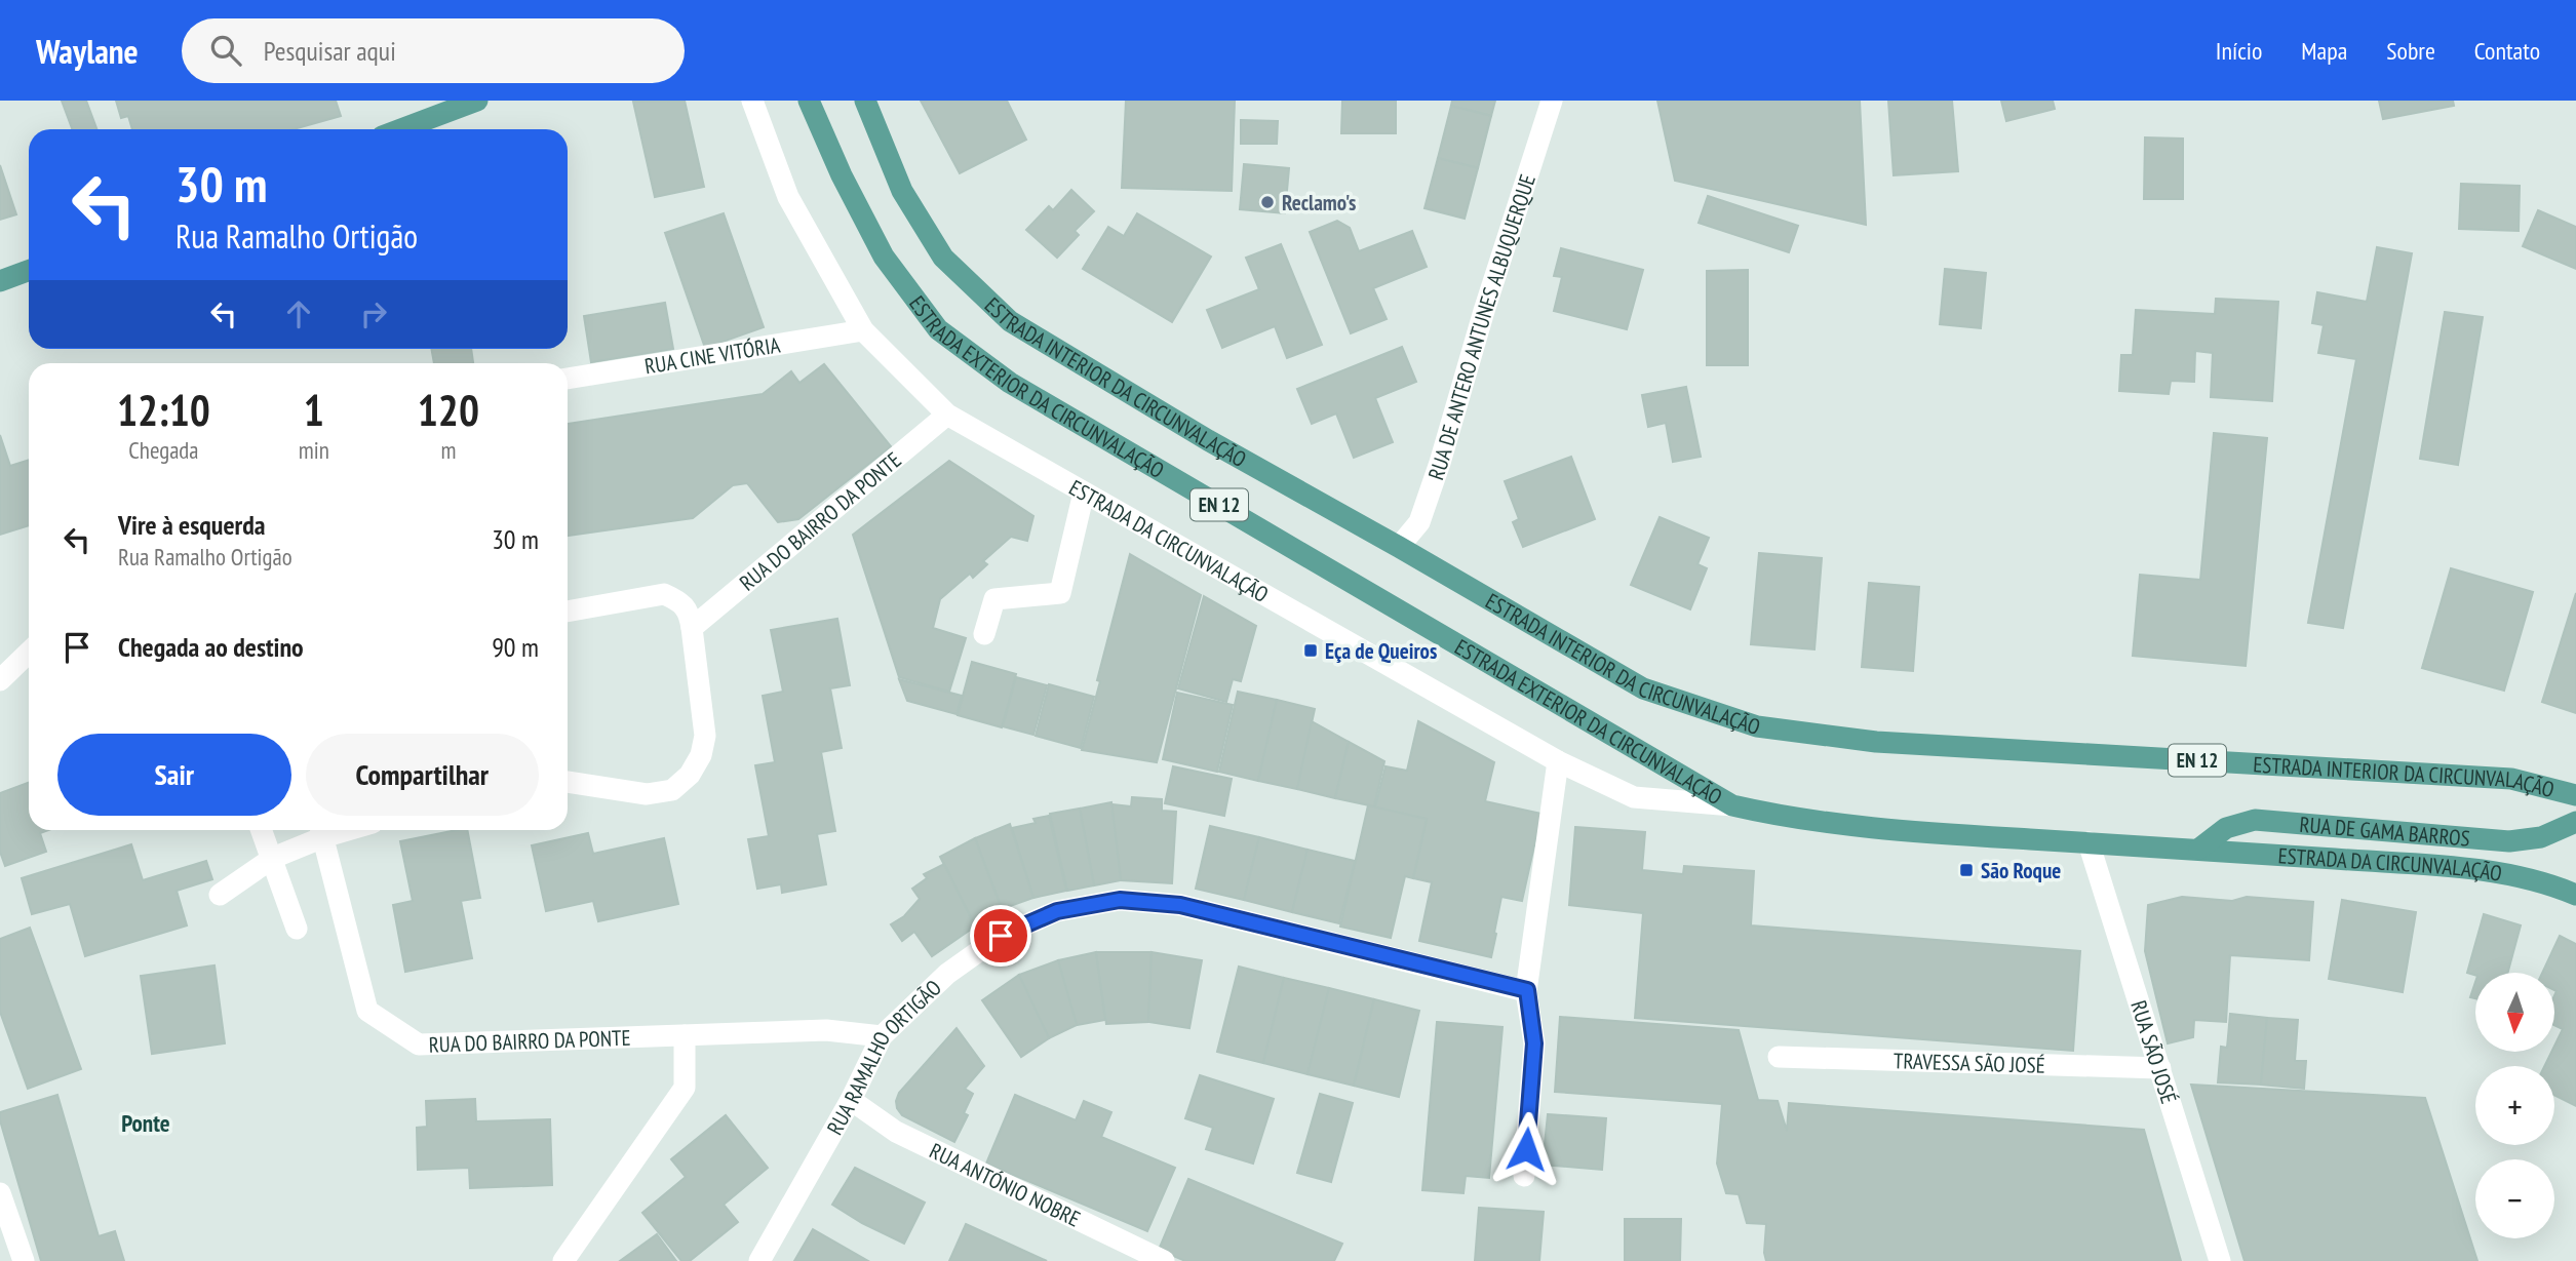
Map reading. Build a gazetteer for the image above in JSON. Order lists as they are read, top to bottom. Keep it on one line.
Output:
{"streets":{"main road":["ESTRADA INTERIOR DA CIRCUNVALAÇÃO","ESTRADA EXTERIOR DA CIRCUNVALAÇÃO","EN 12","ESTRADA DA CIRCUNVALAÇÃO","RUA DE GAMA BARROS"],"street":["RUA DE ANTERO ANTUNES ALBUQUERQUE","RUA CINE VITÓRIA","RUA DO BAIRRO DA PONTE","RUA SÃO JOSÉ","RUA RAMALHO ORTIGÃO","TRAVESSA SÃO JOSÉ","RUA ANTÓNIO NOBRE"]},"crossings":[["RUA DE ANTERO ANTUNES ALBUQUERQUE","ESTRADA INTERIOR DA CIRCUNVALAÇÃO"],["RUA CINE VITÓRIA","ESTRADA DA CIRCUNVALAÇÃO"],["ESTRADA EXTERIOR DA CIRCUNVALAÇÃO","ESTRADA DA CIRCUNVALAÇÃO"],["ESTRADA EXTERIOR DA CIRCUNVALAÇÃO","RUA DE GAMA BARROS"],["ESTRADA EXTERIOR DA CIRCUNVALAÇÃO","RUA SÃO JOSÉ"],["RUA DO BAIRRO DA PONTE","ESTRADA DA CIRCUNVALAÇÃO"],["RUA DO BAIRRO DA PONTE","RUA RAMALHO ORTIGÃO"],["ESTRADA DA CIRCUNVALAÇÃO","RUA DE GAMA BARROS"],["RUA SÃO JOSÉ","TRAVESSA SÃO JOSÉ"],["RUA RAMALHO ORTIGÃO","RUA ANTÓNIO NOBRE"]],"districts":["Ponte"],"places":{"other":["Reclamo's"],"transit":["Eça de Queiros","São Roque"]},"north":"bottom","page":{"header":"Waylane","search":"Pesquisar aqui","nav":["Início","Mapa","Sobre","Contato"],"turn":["30 m","Rua Ramalho Ortigão"],"eta":["12:10","Chegada","1","min","120","m"],"list":[{"name":"Vire à esquerda","note":"Rua Ramalho Ortigão","value":"30 m"},{"name":"Chegada ao destino","value":"90 m"}],"buttons":["Sair","Compartilhar"],"map_buttons":["+","−"]}}
